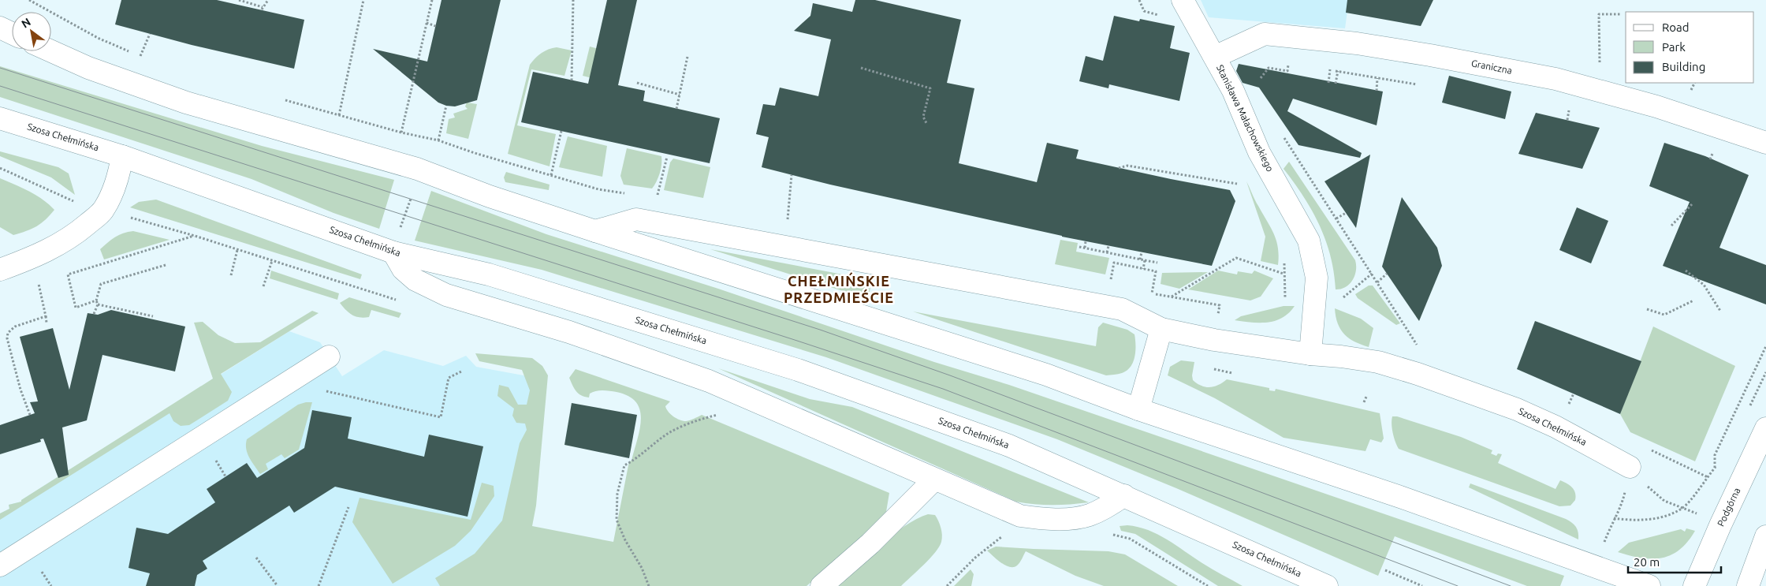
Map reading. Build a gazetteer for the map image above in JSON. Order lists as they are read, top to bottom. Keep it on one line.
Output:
{"streets":{"street":["Graniczna","Stanisława Małachowskiego","Szosa Chełmińska","Podgórna"]},"crossings":[["Graniczna","Stanisława Małachowskiego"],["Stanisława Małachowskiego","Szosa Chełmińska"]],"districts":["CHEŁMIŃSKIE PRZEDMIEŚCIE"],"legend":["Road","Park","Building"],"scale_bar":"20 m","north":"top left"}
